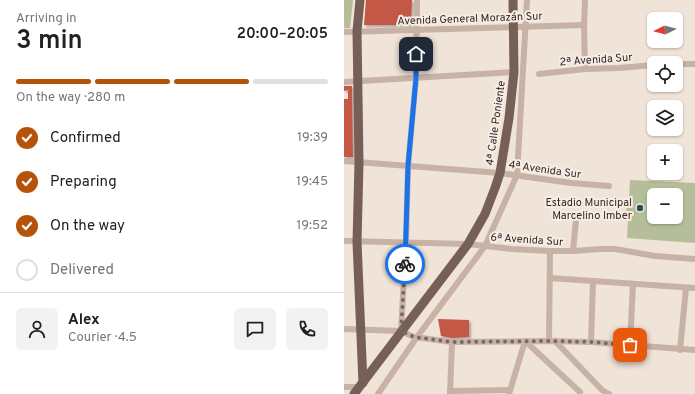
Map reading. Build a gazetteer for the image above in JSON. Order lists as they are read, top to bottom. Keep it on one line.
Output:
{"streets":{"main road":["4ª Calle Poniente"],"street":["Avenida General Morazán Sur","2ª Avenida Sur","4ª Avenida Sur","6ª Avenida Sur"]},"crossings":[["Avenida General Morazán Sur","4ª Calle Poniente"],["4ª Calle Poniente","4ª Avenida Sur"],["4ª Calle Poniente","6ª Avenida Sur"]],"places":["Estadio Municipal Marcelino Imber"],"north":"left","page":{"heading":["3 min","Arriving in","20:00–20:05"],"panel":["Alex","Courier · 4.5"],"map_buttons":["+","−"],"bar":"On the way · 280 m","list":[["Confirmed","19:39"],["Preparing","19:45"],["On the way","19:52"],"Delivered"]}}
